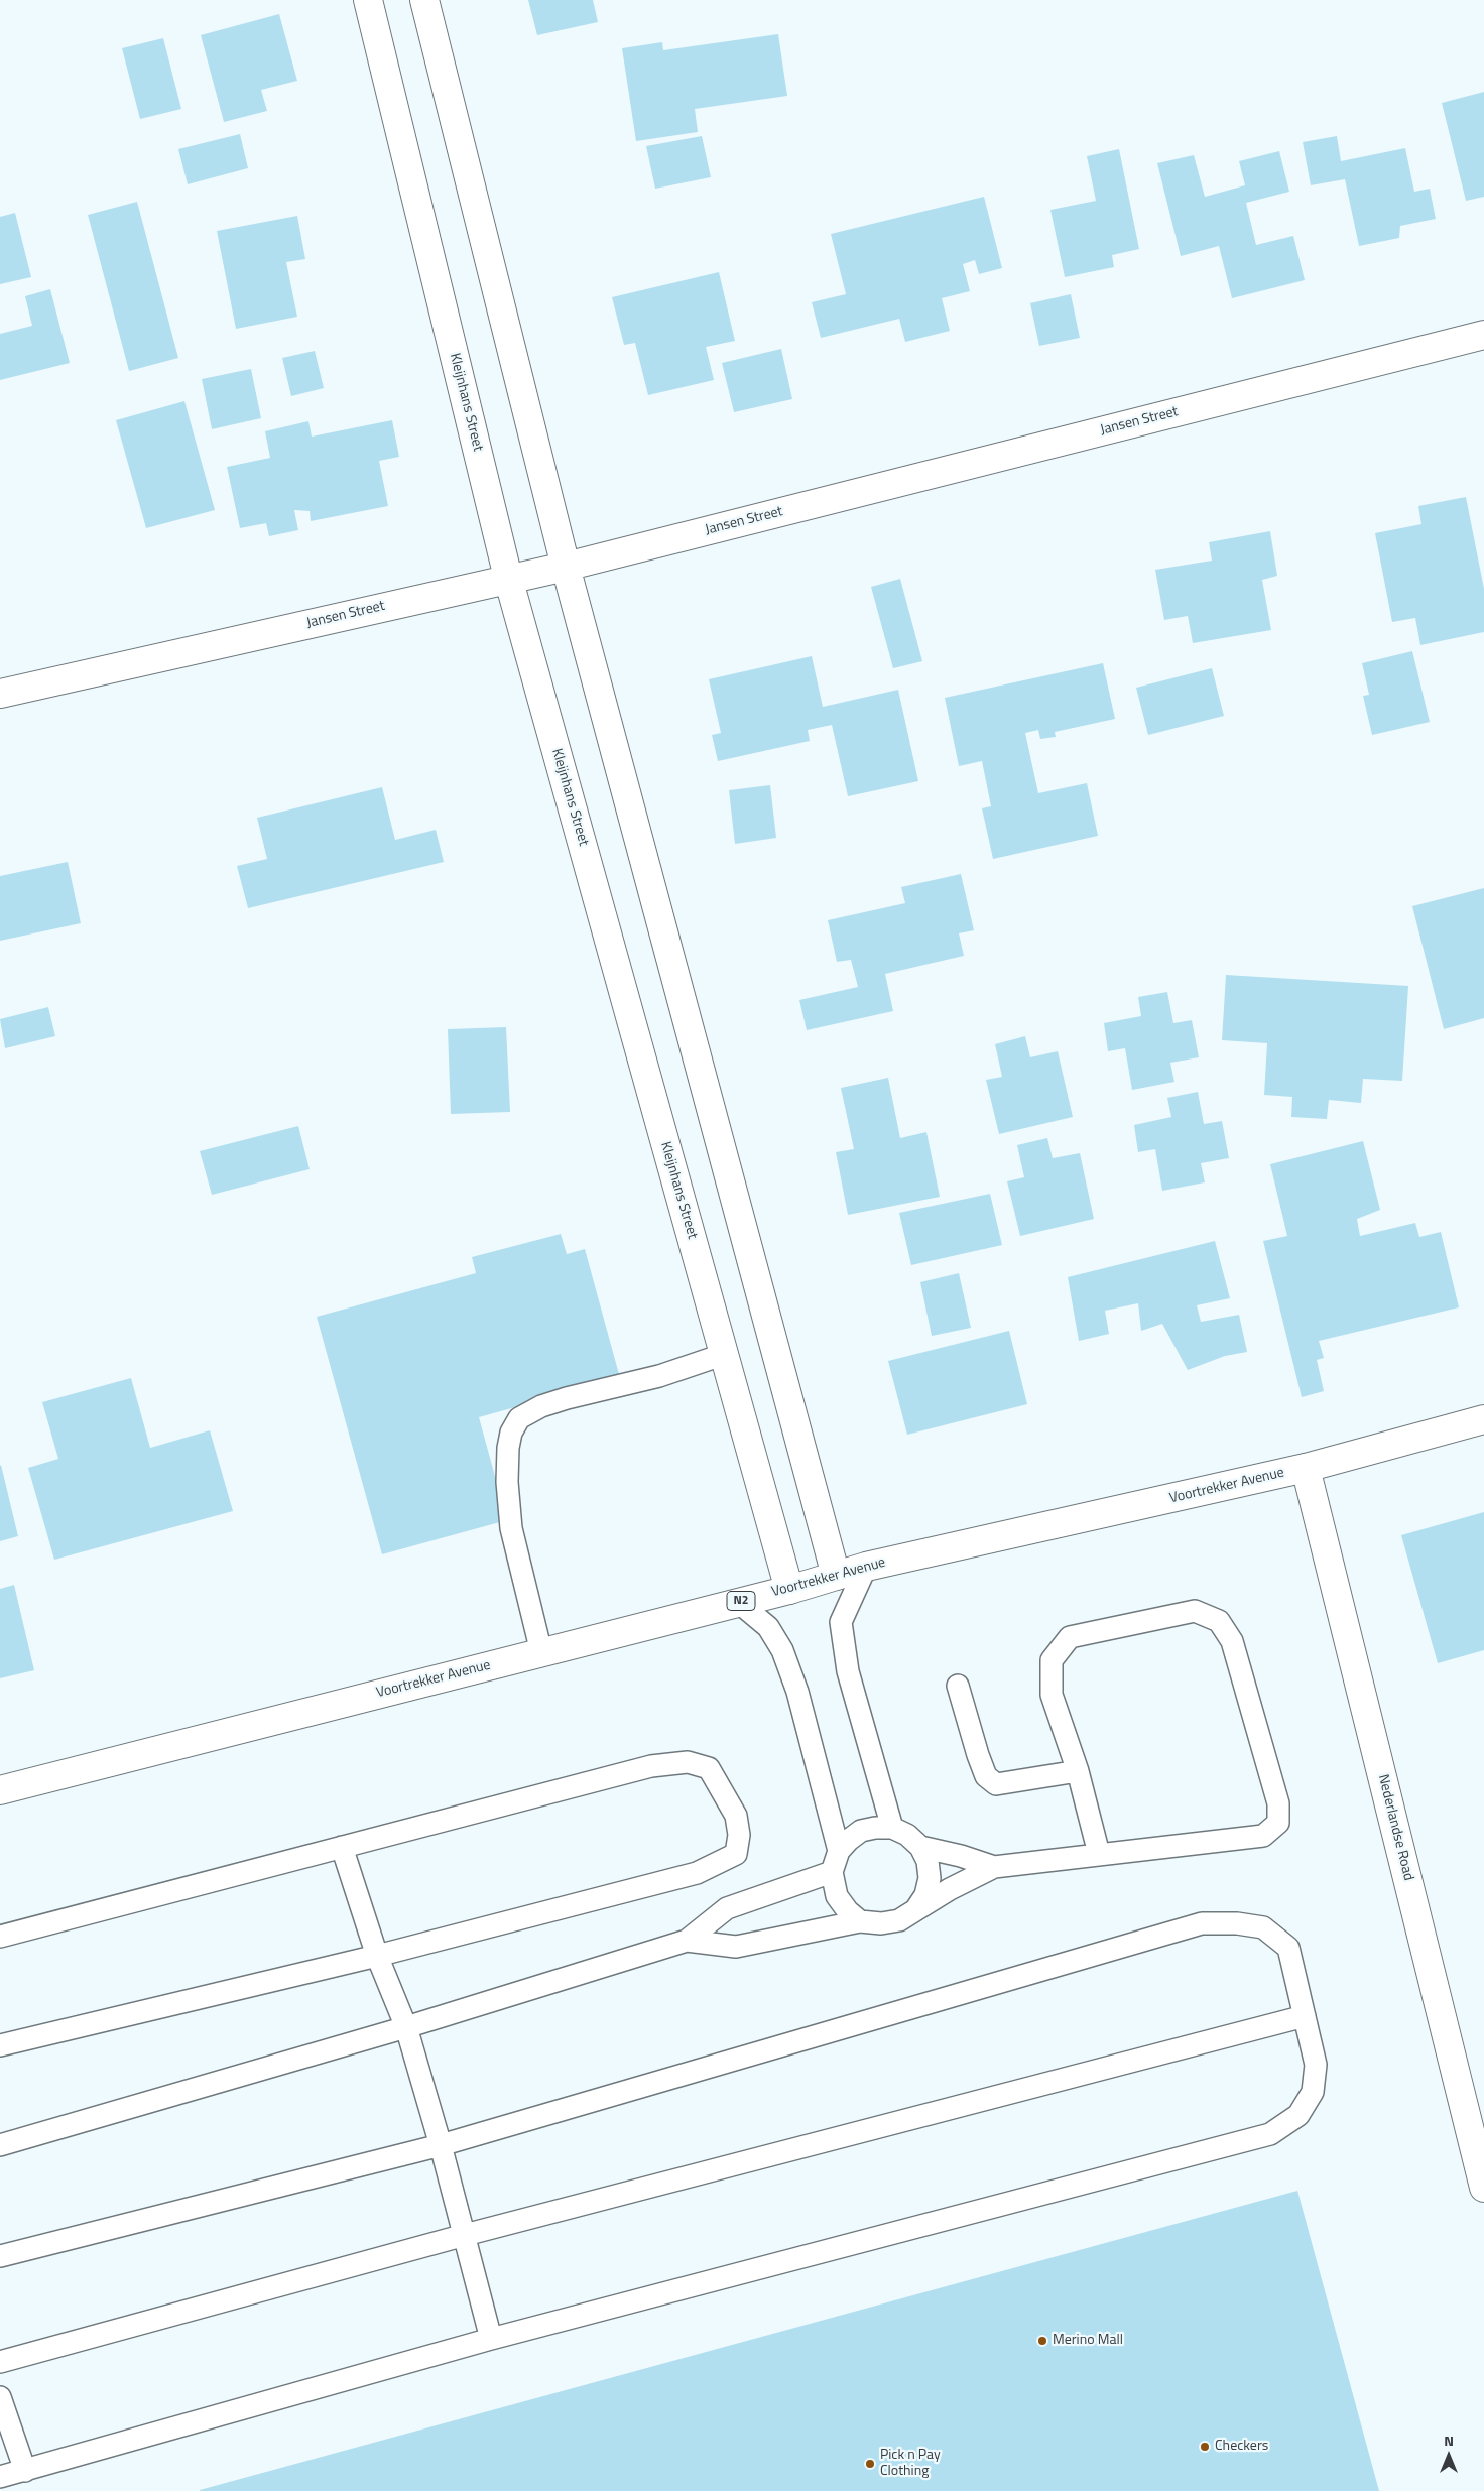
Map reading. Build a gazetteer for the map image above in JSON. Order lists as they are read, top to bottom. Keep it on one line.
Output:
{"streets":{"main road":["Kleijnhans Street","Jansen Street","Voortrekker Avenue","N2","Nederlandse Road"]},"crossings":[["Kleijnhans Street","Jansen Street"],["Kleijnhans Street","Voortrekker Avenue"],["Voortrekker Avenue","Nederlandse Road"]],"places":["Merino Mall","Checkers","Pick n Pay Clothing"],"north":"top"}
